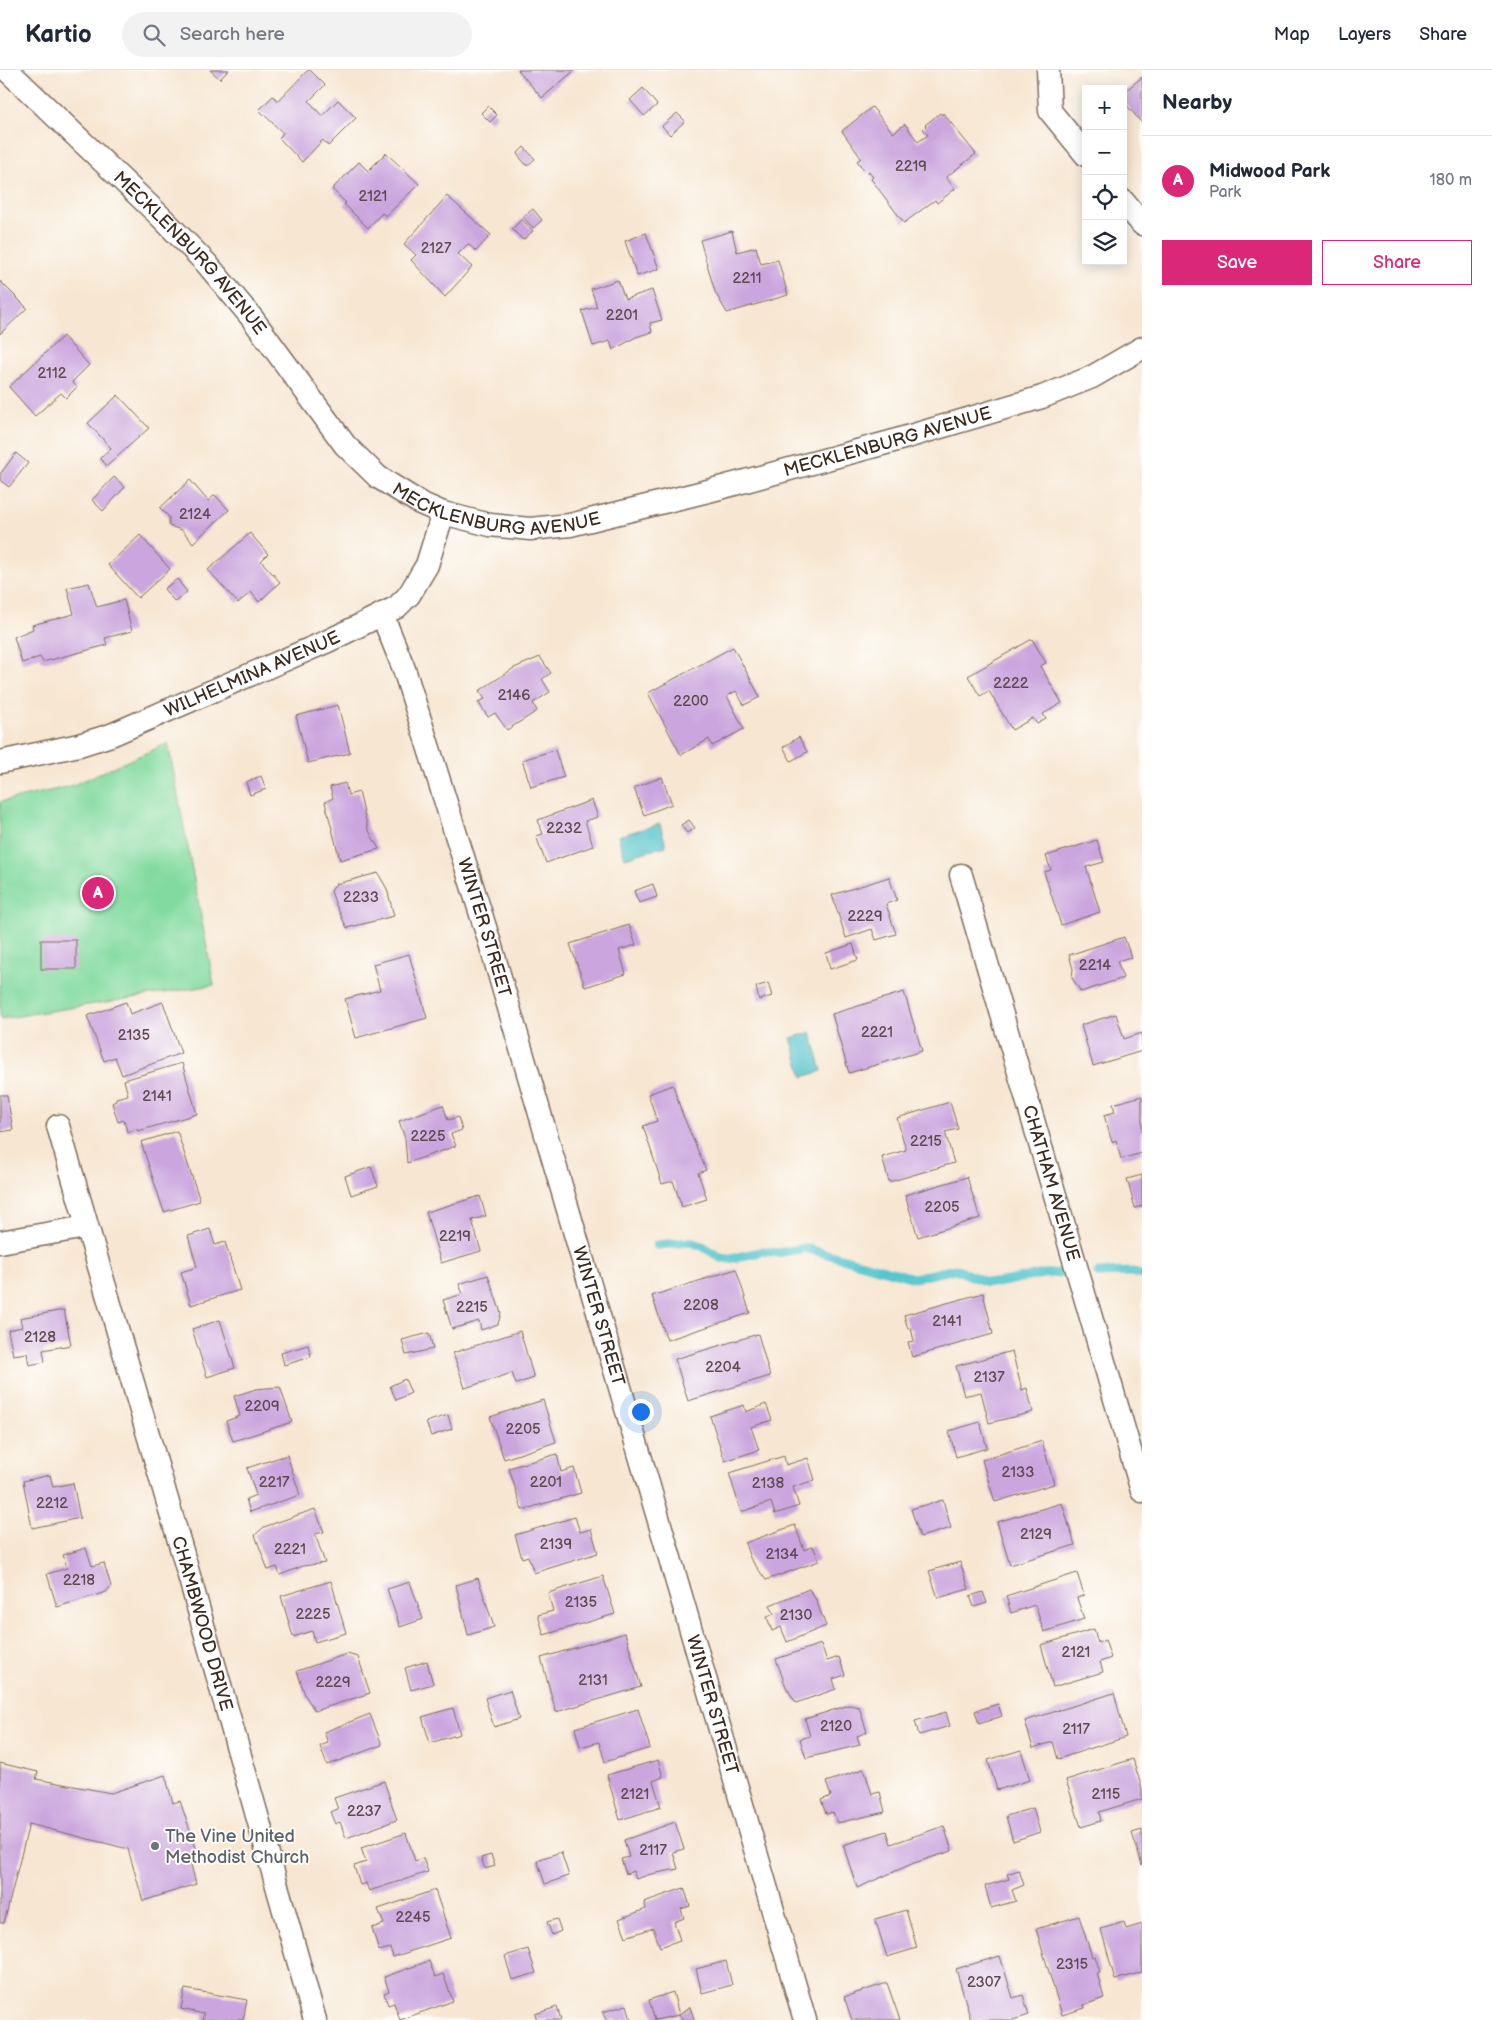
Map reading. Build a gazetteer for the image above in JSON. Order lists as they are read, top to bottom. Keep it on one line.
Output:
{"streets":{"street":["MECKLENBURG AVENUE","WILHELMINA AVENUE","WINTER STREET","CHATHAM AVENUE","CHAMBWOOD DRIVE"]},"crossings":[["MECKLENBURG AVENUE","WILHELMINA AVENUE"],["WILHELMINA AVENUE","WINTER STREET"]],"places":["The Vine United Methodist Church"],"house_numbers":["2219","2121","2127","2211","2201","2112","2124","2222","2146","2200","2232","2233","2229","2214","2221","2135","2141","2225","2215","2205","2219","2208","2215","2141","2128","2204","2137","2209","2205","2133","2217","2201","2138","2212","2129","2139","2221","2134","2218","2135","2225","2130","2121","2131","2229","2120","2117","2121","2115","2237","2117","2245","2315","2307"],"page":{"header":"Kartio","search":"Search here","nav":["Map","Layers","Share"],"heading":"Nearby","map_buttons":["+","−"],"list":[{"mark":"A","name":"Midwood Park","note":"Park","value":"180 m"}],"buttons":["Save","Share"],"pins":"A"}}
